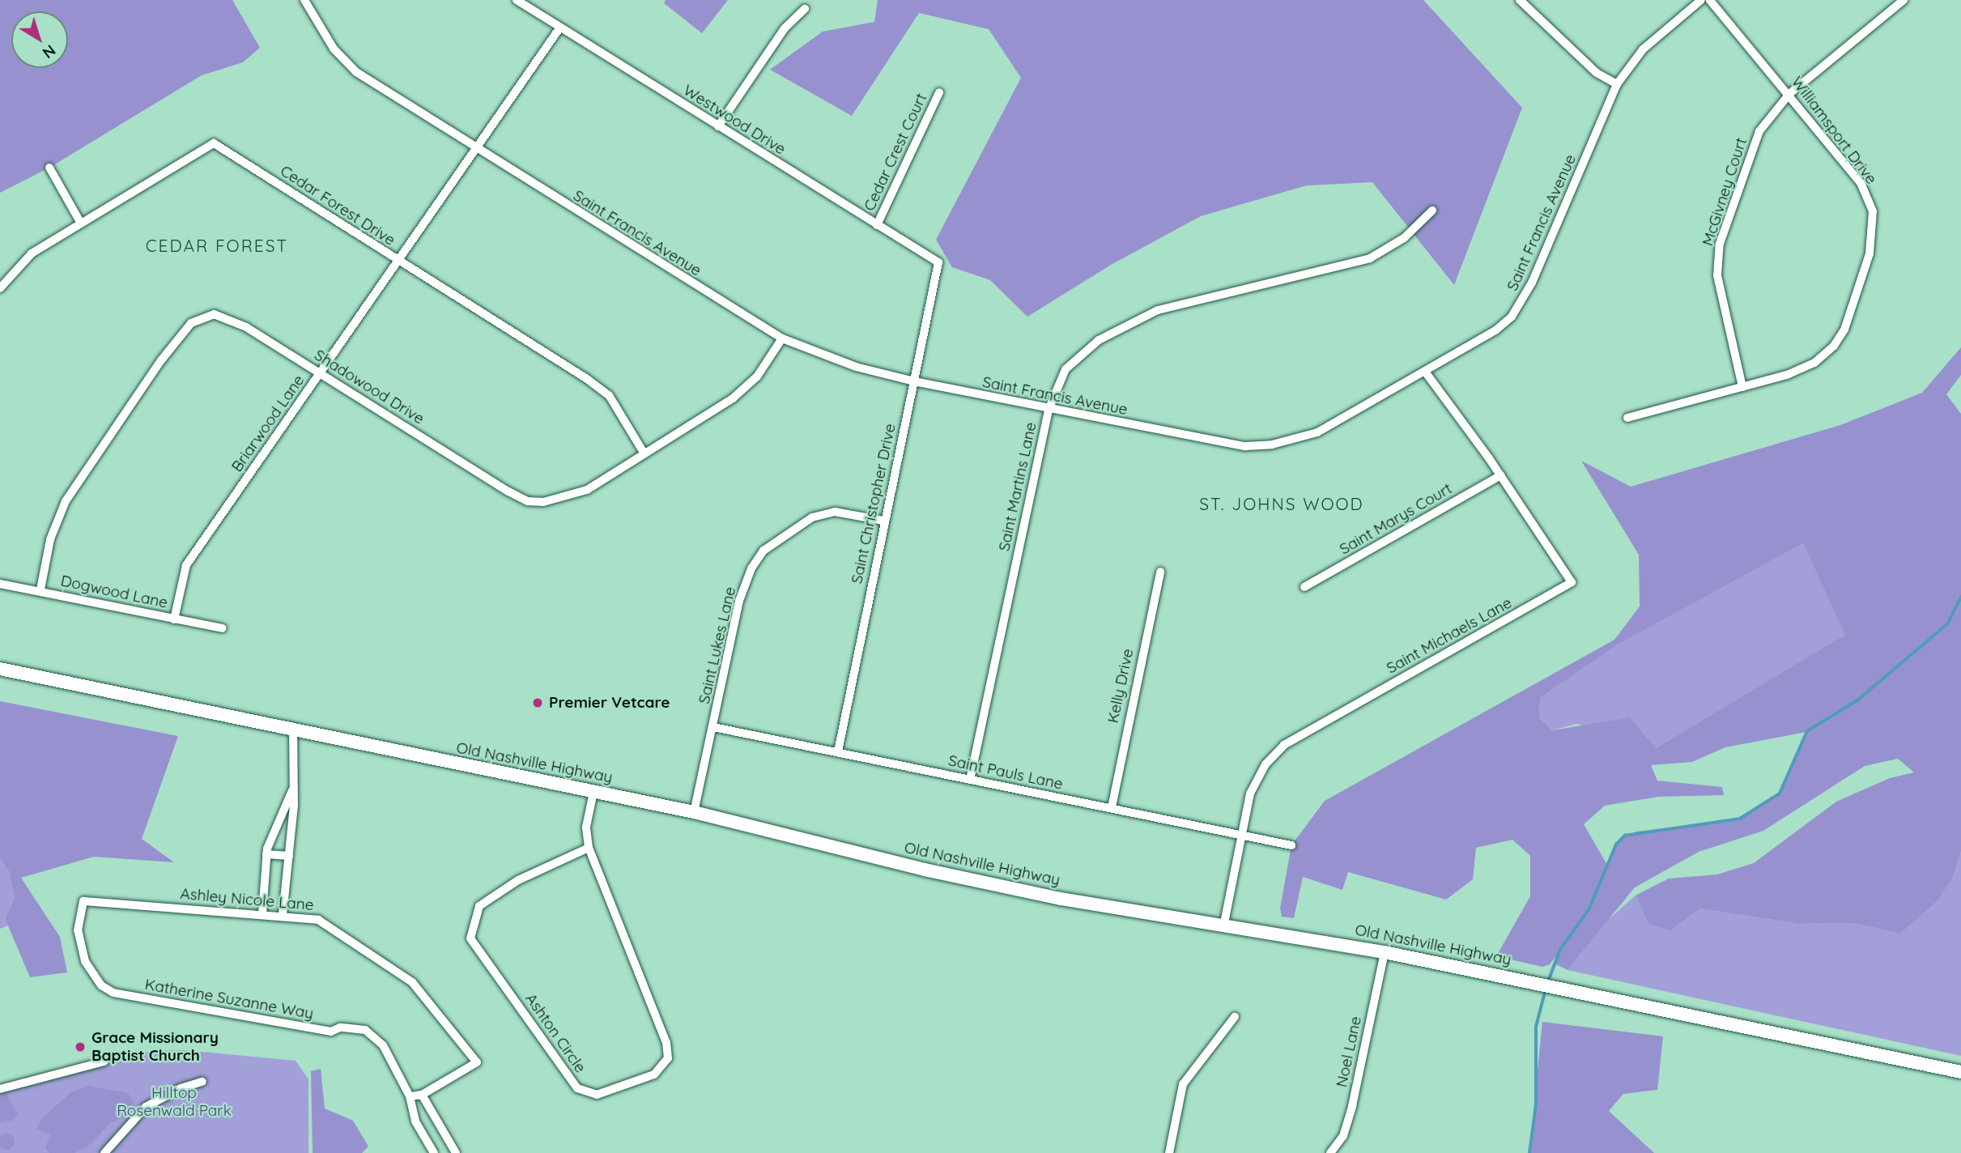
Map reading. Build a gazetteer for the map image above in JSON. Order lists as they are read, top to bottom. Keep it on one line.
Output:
{"streets":{"main road":["Old Nashville Highway"],"street":["Westwood Drive","Williamsport Drive","Cedar Crest Court","McGivney Court","Cedar Forest Drive","Saint Francis Avenue","Shadowood Drive","Briarwood Lane","Saint Martins Lane","Saint Christopher Drive","Saint Marys Court","Dogwood Lane","Saint Michaels Lane","Saint Lukes Lane","Kelly Drive","Saint Pauls Lane","Ashley Nicole Lane","Katherine Suzanne Way","Ashton Circle","Noel Lane"]},"crossings":[["Westwood Drive","Cedar Crest Court"],["Westwood Drive","Briarwood Lane"],["Westwood Drive","Saint Christopher Drive"],["Williamsport Drive","McGivney Court"],["Cedar Forest Drive","Shadowood Drive"],["Cedar Forest Drive","Briarwood Lane"],["Saint Francis Avenue","Shadowood Drive"],["Saint Francis Avenue","Briarwood Lane"],["Saint Francis Avenue","Saint Martins Lane"],["Saint Francis Avenue","Saint Christopher Drive"],["Saint Francis Avenue","Saint Michaels Lane"],["Shadowood Drive","Briarwood Lane"],["Shadowood Drive","Dogwood Lane"],["Briarwood Lane","Dogwood Lane"],["Saint Martins Lane","Saint Pauls Lane"],["Saint Christopher Drive","Saint Lukes Lane"],["Saint Christopher Drive","Saint Pauls Lane"],["Saint Marys Court","Saint Michaels Lane"],["Saint Michaels Lane","Old Nashville Highway"],["Saint Michaels Lane","Saint Pauls Lane"],["Saint Lukes Lane","Old Nashville Highway"],["Saint Lukes Lane","Saint Pauls Lane"],["Kelly Drive","Saint Pauls Lane"],["Old Nashville Highway","Ashton Circle"],["Old Nashville Highway","Noel Lane"],["Ashley Nicole Lane","Katherine Suzanne Way"]],"districts":["CEDAR FOREST","ST. JOHNS WOOD"],"parks":["Hilltop Rosenwald Park"],"places":["Premier Vetcare","Grace Missionary Baptist Church"],"north":"bottom right"}
